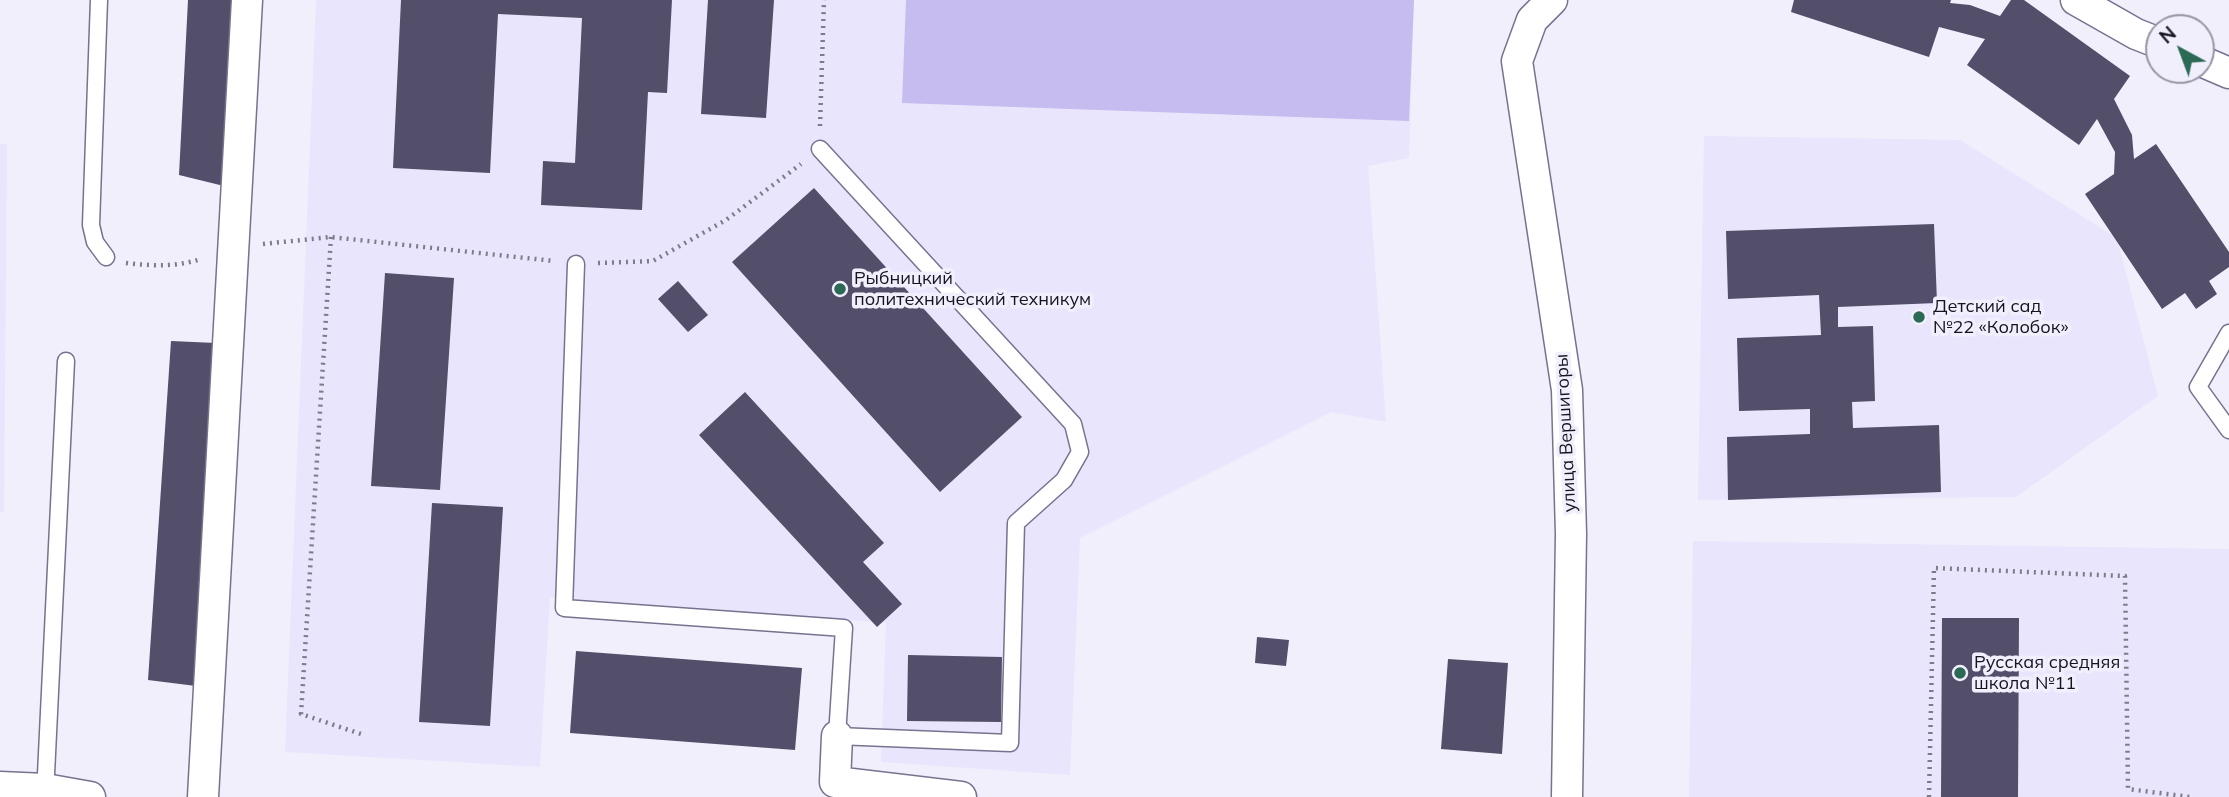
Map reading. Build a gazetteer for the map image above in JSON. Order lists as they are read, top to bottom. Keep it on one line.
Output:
{"streets":{"street":["улица Вершигоры"]},"places":["Рыбницкий политехнический техникум","Детский сад №22 «Колобок»","Русская средняя школа №11"],"north":"top left"}
